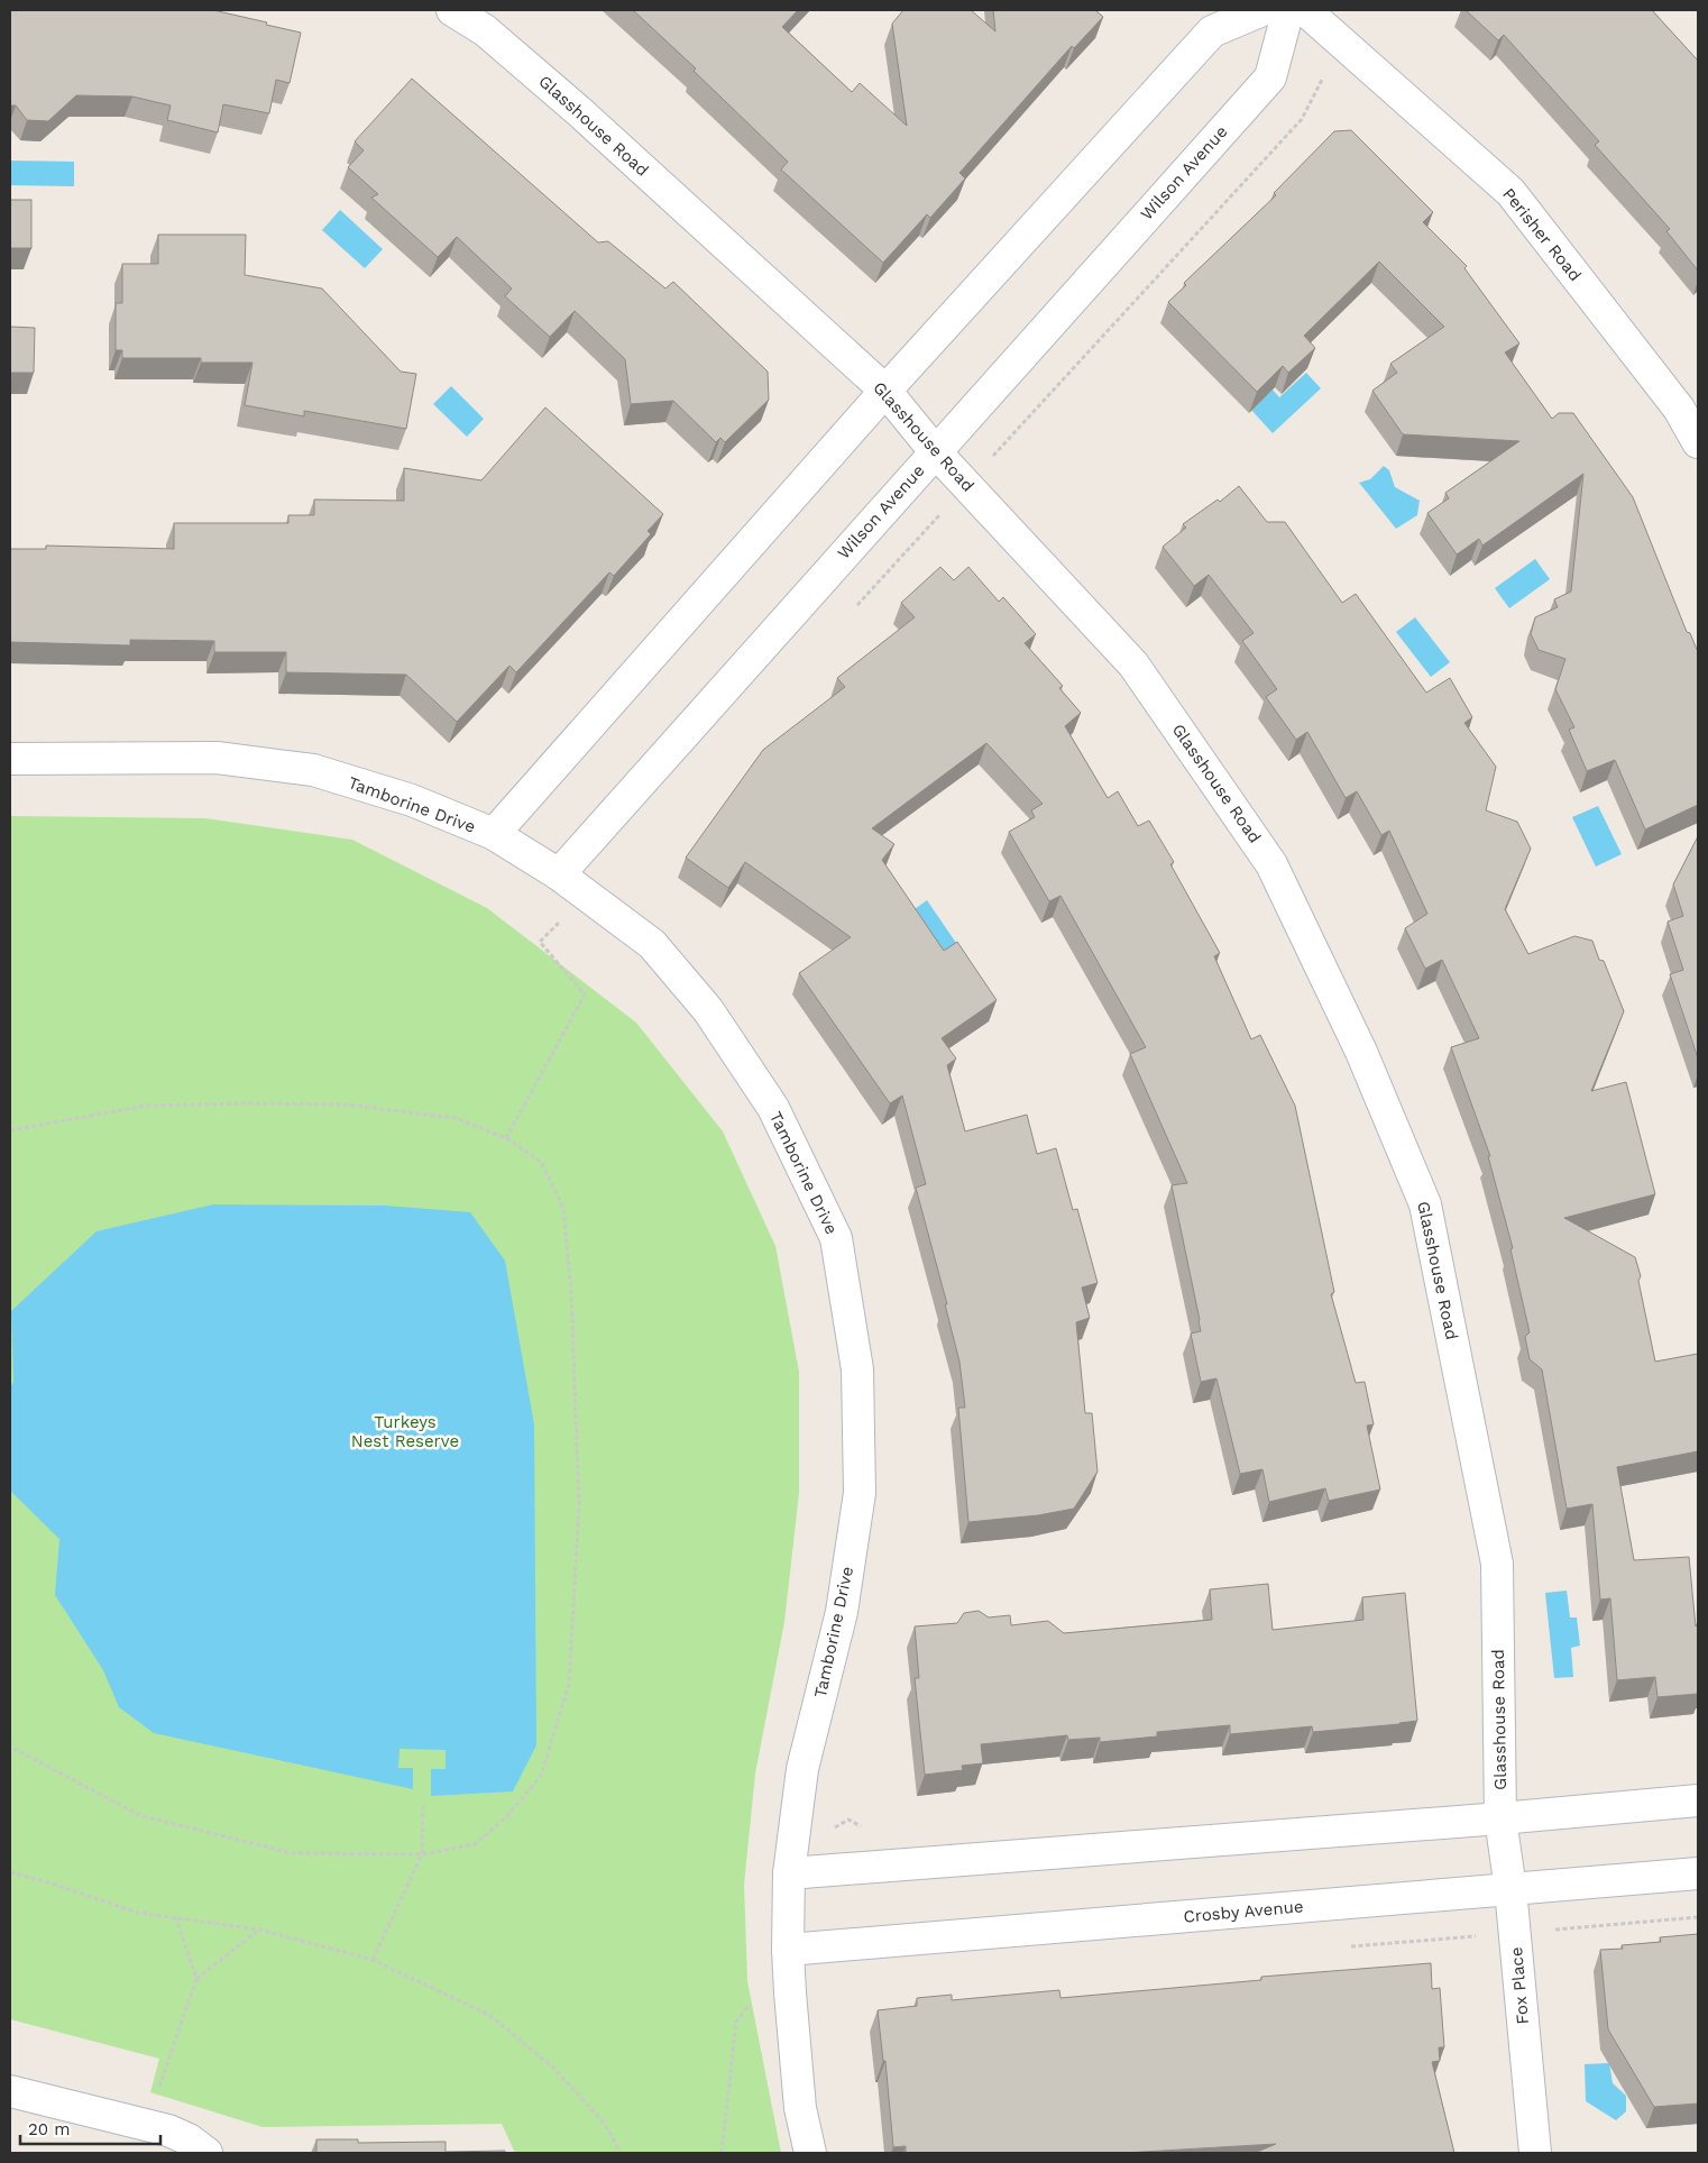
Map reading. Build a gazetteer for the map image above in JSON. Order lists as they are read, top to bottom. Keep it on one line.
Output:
{"streets":{"street":["Glasshouse Road","Wilson Avenue","Perisher Road","Tamborine Drive","Crosby Avenue","Fox Place"]},"crossings":[["Glasshouse Road","Wilson Avenue"],["Glasshouse Road","Fox Place"],["Wilson Avenue","Tamborine Drive"],["Tamborine Drive","Crosby Avenue"],["Crosby Avenue","Fox Place"]],"parks":["Turkeys Nest Reserve"],"scale_bar":"20 m"}
